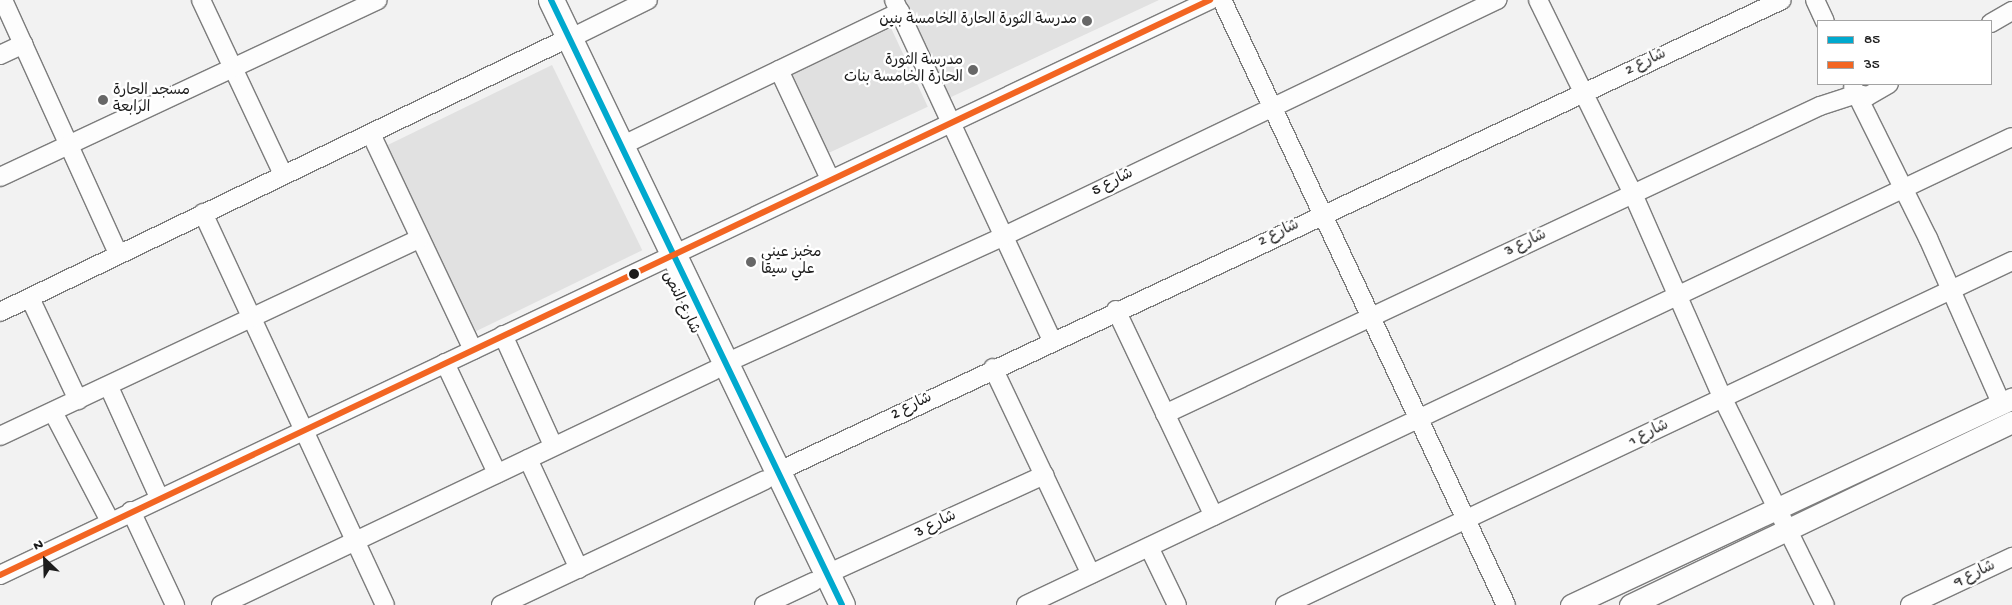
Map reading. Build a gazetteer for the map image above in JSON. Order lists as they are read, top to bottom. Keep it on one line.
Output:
{"streets":{"main road":["شارع النص"],"street":["شارع 2","شارع 5","شارع 3","شارع 1","شارع 9"]},"crossings":[["شارع 2","شارع النص"],["شارع 5","شارع النص"],["شارع 3","شارع النص"]],"places":["مدرسة الثورة الحارة الخامسة بنين","مدرسة الثورة الحارة الخامسة بنات","مسجد الحارة الرابعة","مخبز عيني علي سيقا"],"lines":["transit line 85","transit line 35"],"legend":["85","35"],"north":"top left"}
